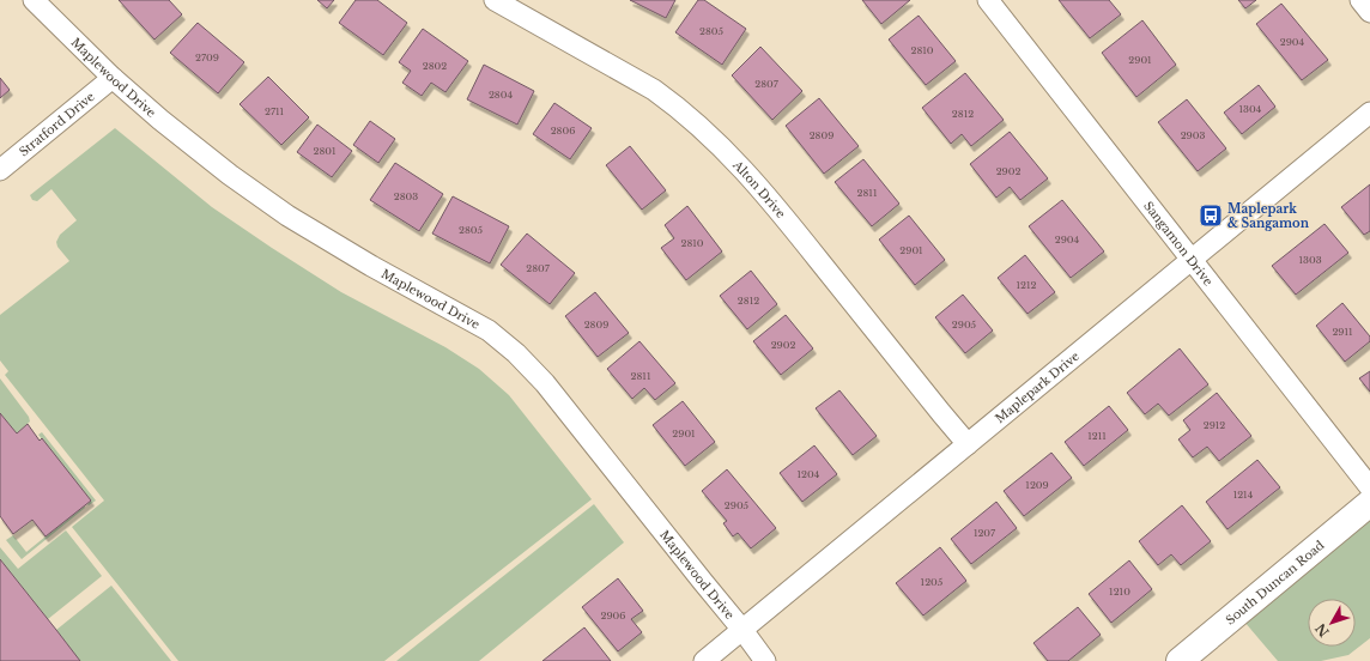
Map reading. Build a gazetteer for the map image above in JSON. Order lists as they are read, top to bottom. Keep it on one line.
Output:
{"streets":{"main road":["South Duncan Road"],"street":["Maplewood Drive","Stratford Drive","Alton Drive","Sangamon Drive","Maplepark Drive"]},"crossings":[["Maplewood Drive","Stratford Drive"],["Maplewood Drive","Maplepark Drive"],["Alton Drive","Maplepark Drive"],["Sangamon Drive","Maplepark Drive"]],"places":{"bus stop":["Maplepark & Sangamon"]},"house_numbers":["2805","2904","2810","2709","2901","2802","2807","2804","1304","2711","2812","2806","2809","2903","2801","2902","2811","2803","2805","2904","2810","2901","1303","2807","1212","2812","2809","2905","2911","2902","2811","2912","2901","1211","1204","1209","1214","2905","1207","1205","1210","2906"],"north":"bottom left"}
